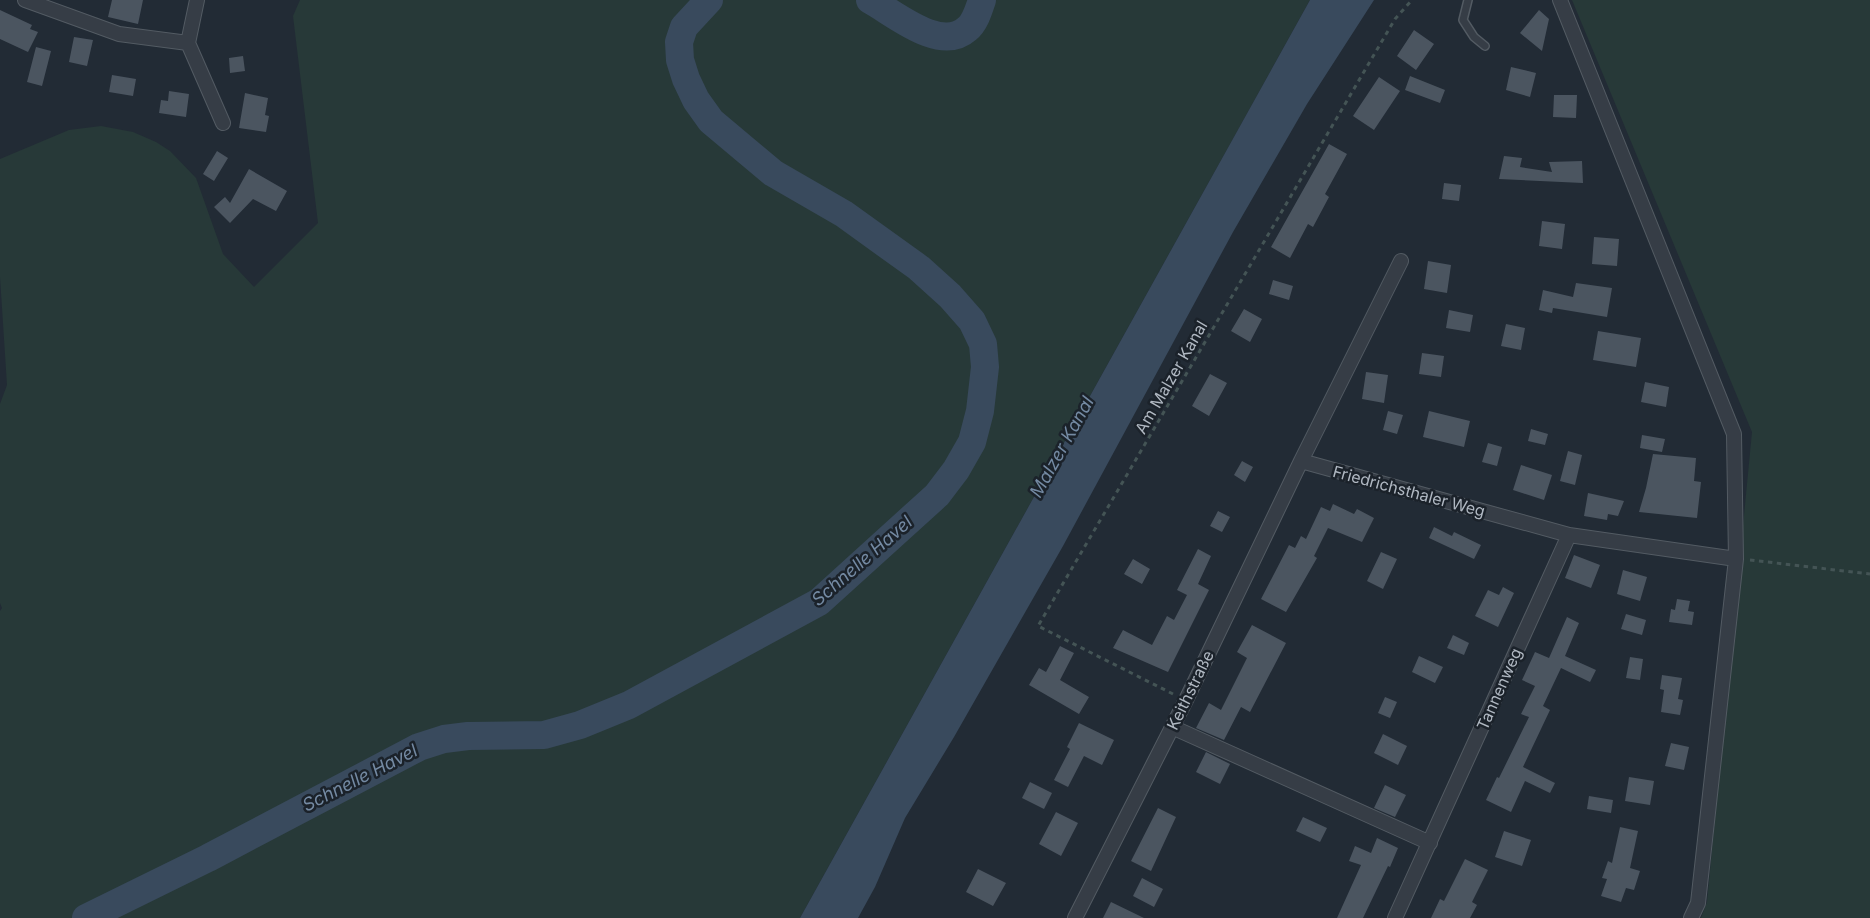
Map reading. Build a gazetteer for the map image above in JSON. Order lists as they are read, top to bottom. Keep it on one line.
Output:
{"streets":{"street":["Friedrichsthaler Weg","Tannenweg","Keithstraße"],"path":["Am Malzer Kanal"]},"crossings":[["Am Malzer Kanal","Keithstraße"],["Friedrichsthaler Weg","Tannenweg"],["Friedrichsthaler Weg","Keithstraße"]],"water":["Malzer Kanal","Schnelle Havel"]}
